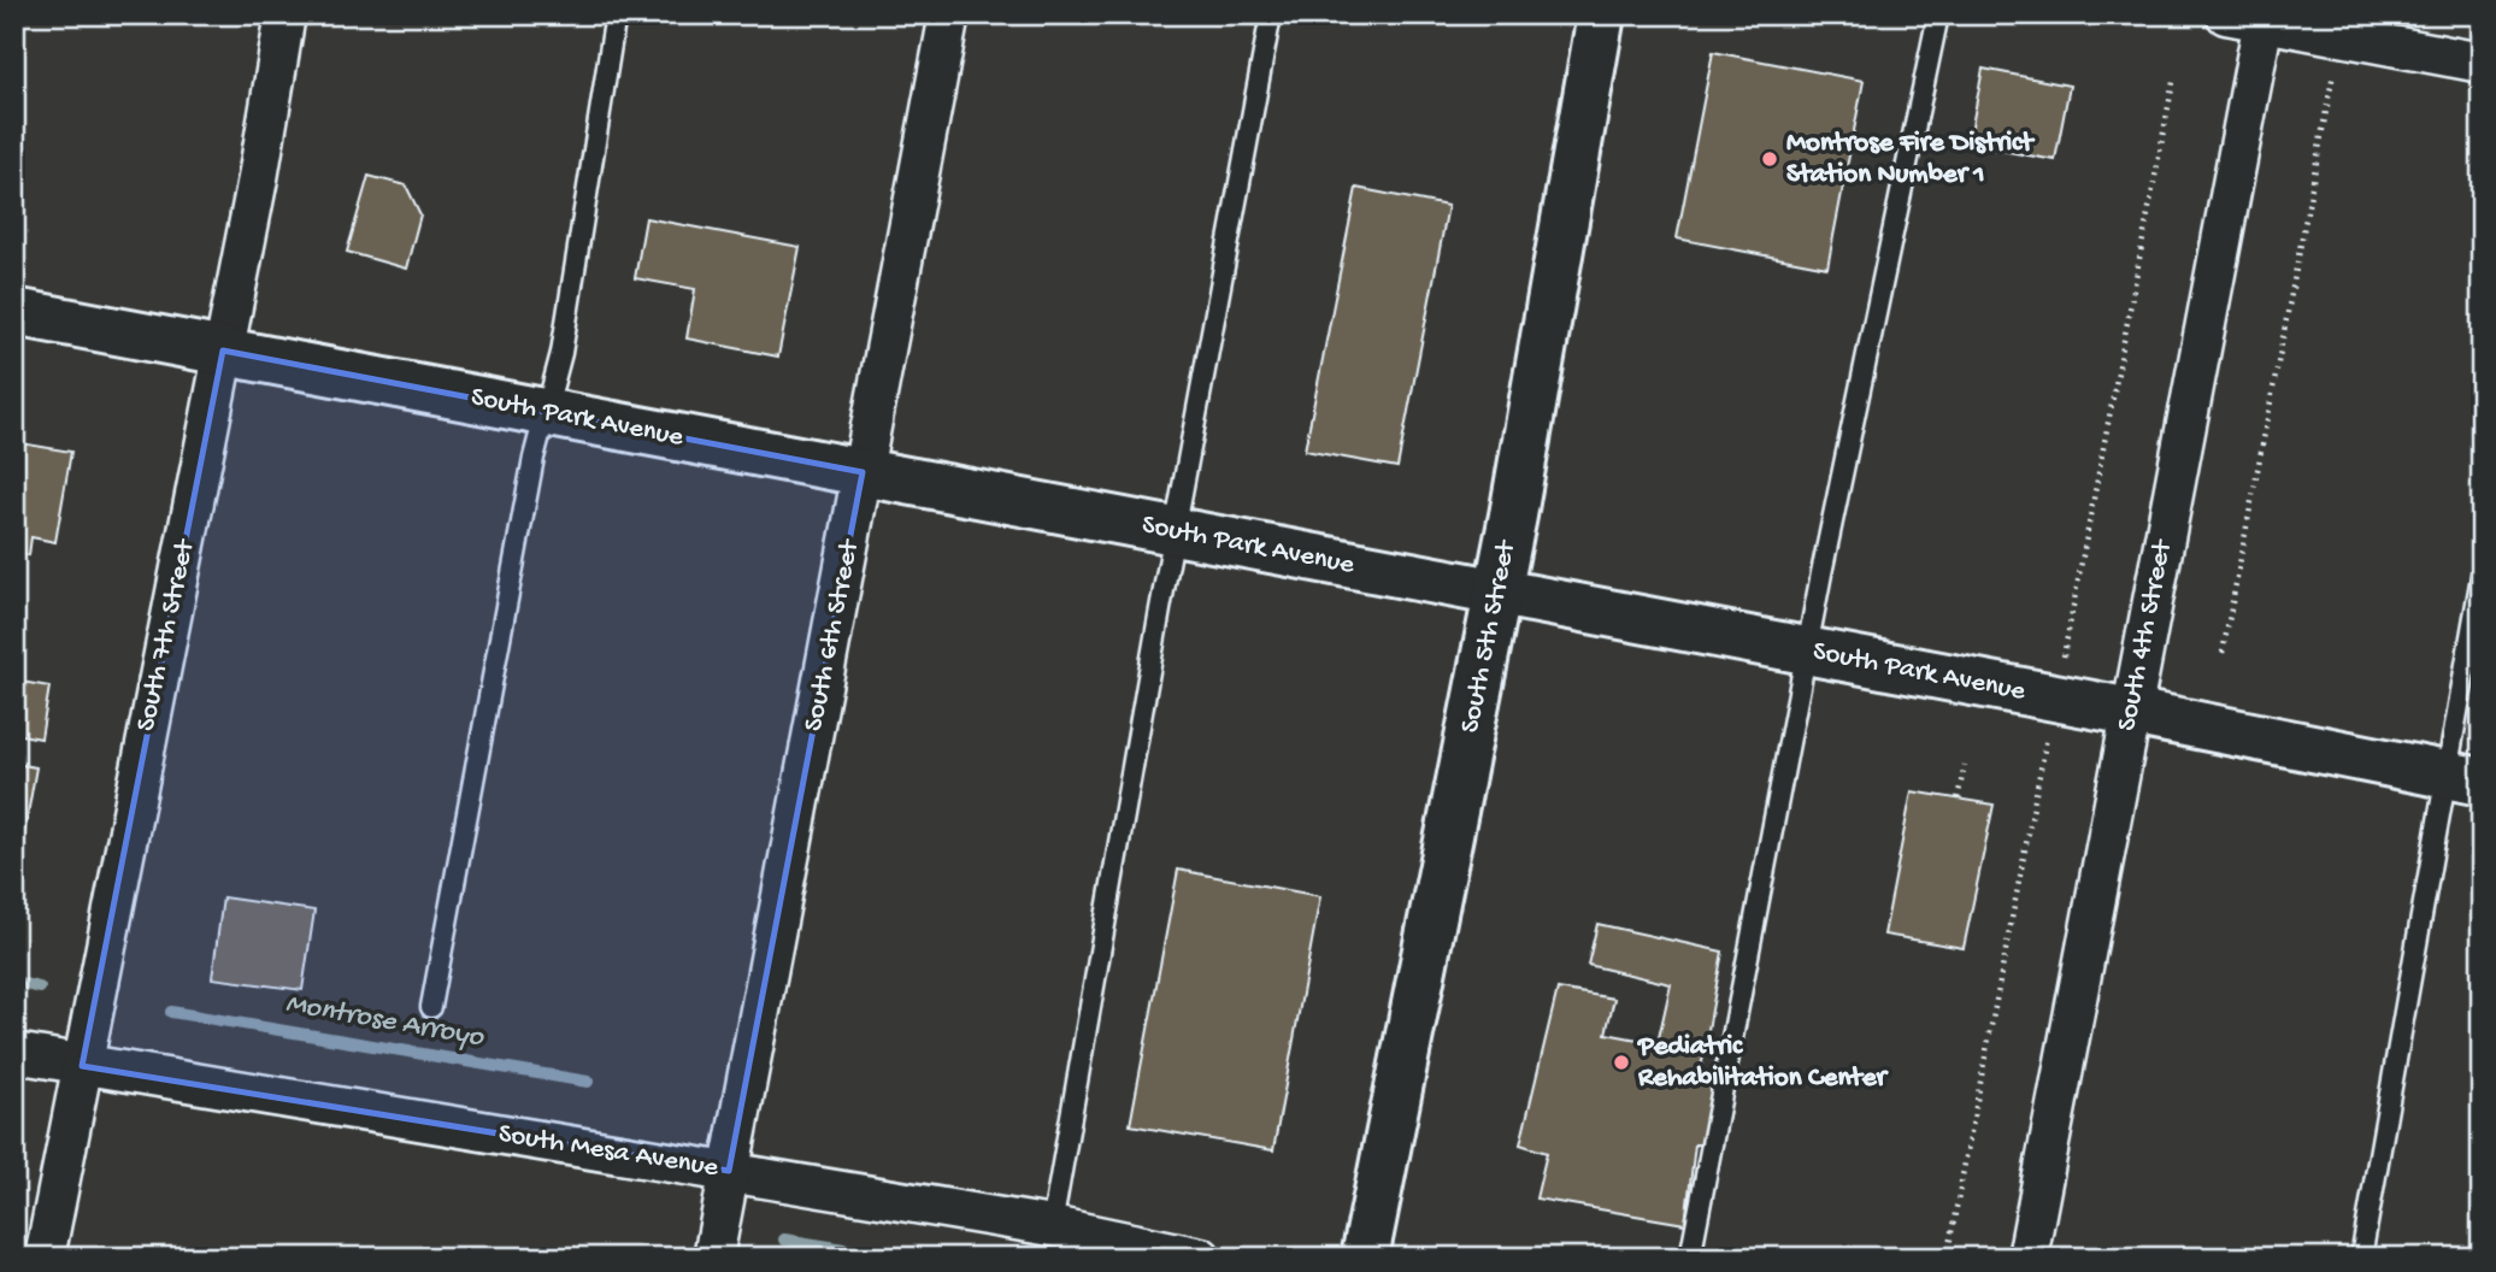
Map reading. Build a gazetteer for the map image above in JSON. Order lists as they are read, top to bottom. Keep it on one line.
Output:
{"streets":{"street":["South Park Avenue","South 7th Street","South 6th Street","South 4th Street","South 5th Street","South Mesa Avenue"]},"crossings":[["South Park Avenue","South 7th Street"],["South Park Avenue","South 6th Street"],["South Park Avenue","South 4th Street"],["South Park Avenue","South 5th Street"],["South 7th Street","South Mesa Avenue"],["South 6th Street","South Mesa Avenue"]],"water":["Montrose Arroyo"],"places":["Montrose Fire District Station Number 1","Pediatric Rehabilitation Center"]}
